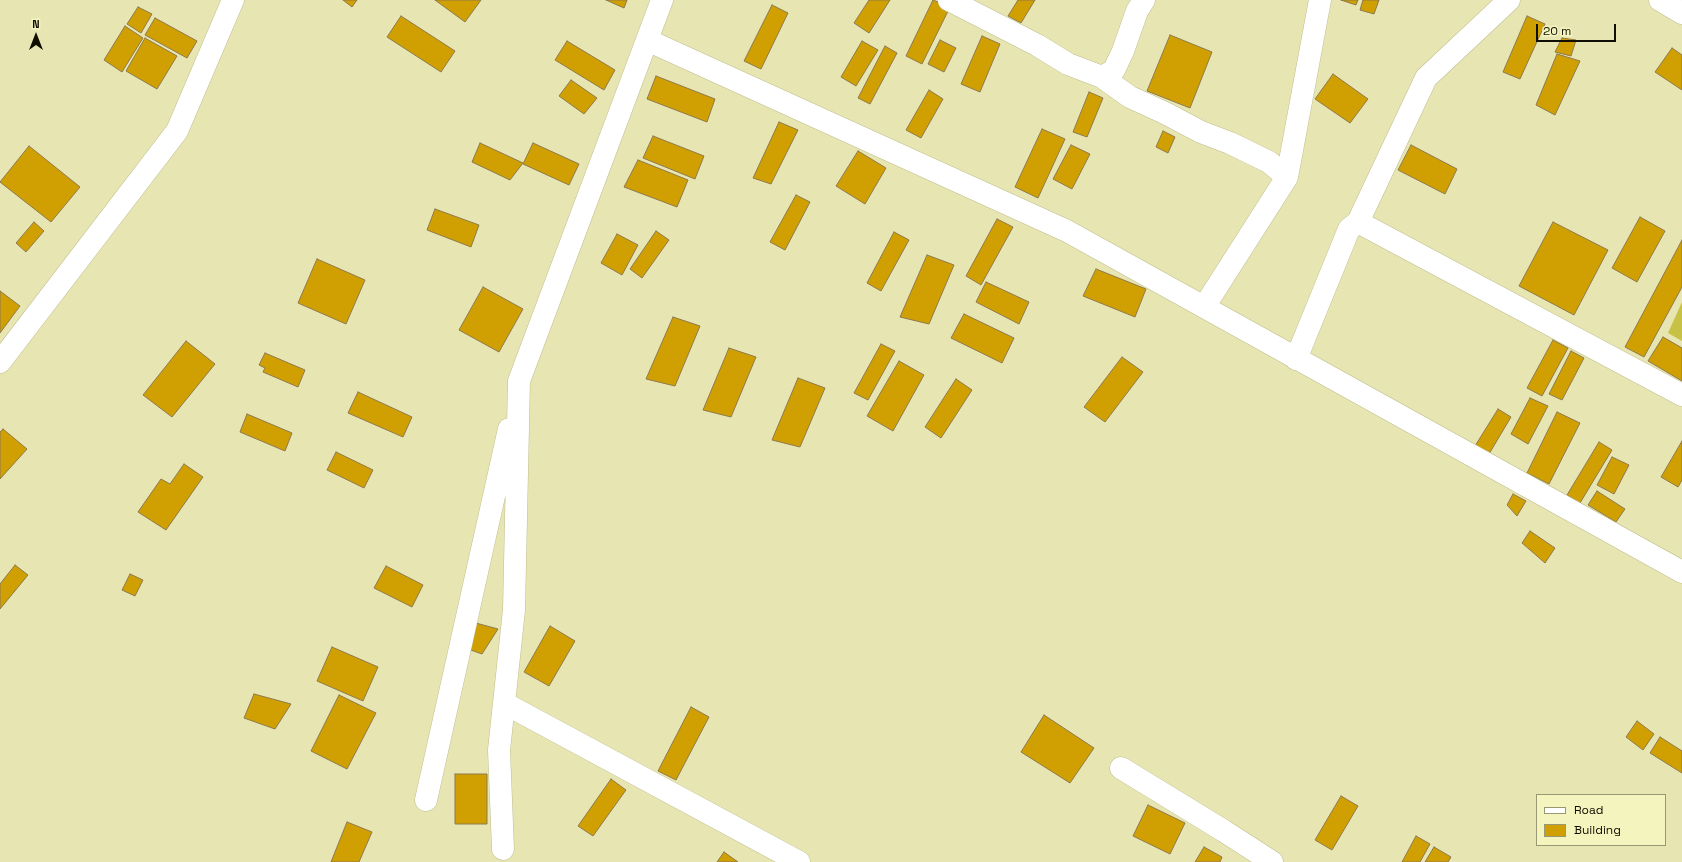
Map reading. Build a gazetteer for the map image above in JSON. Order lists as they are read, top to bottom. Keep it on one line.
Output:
{"legend":["Road","Building"],"scale_bar":"20 m","north":"top"}
